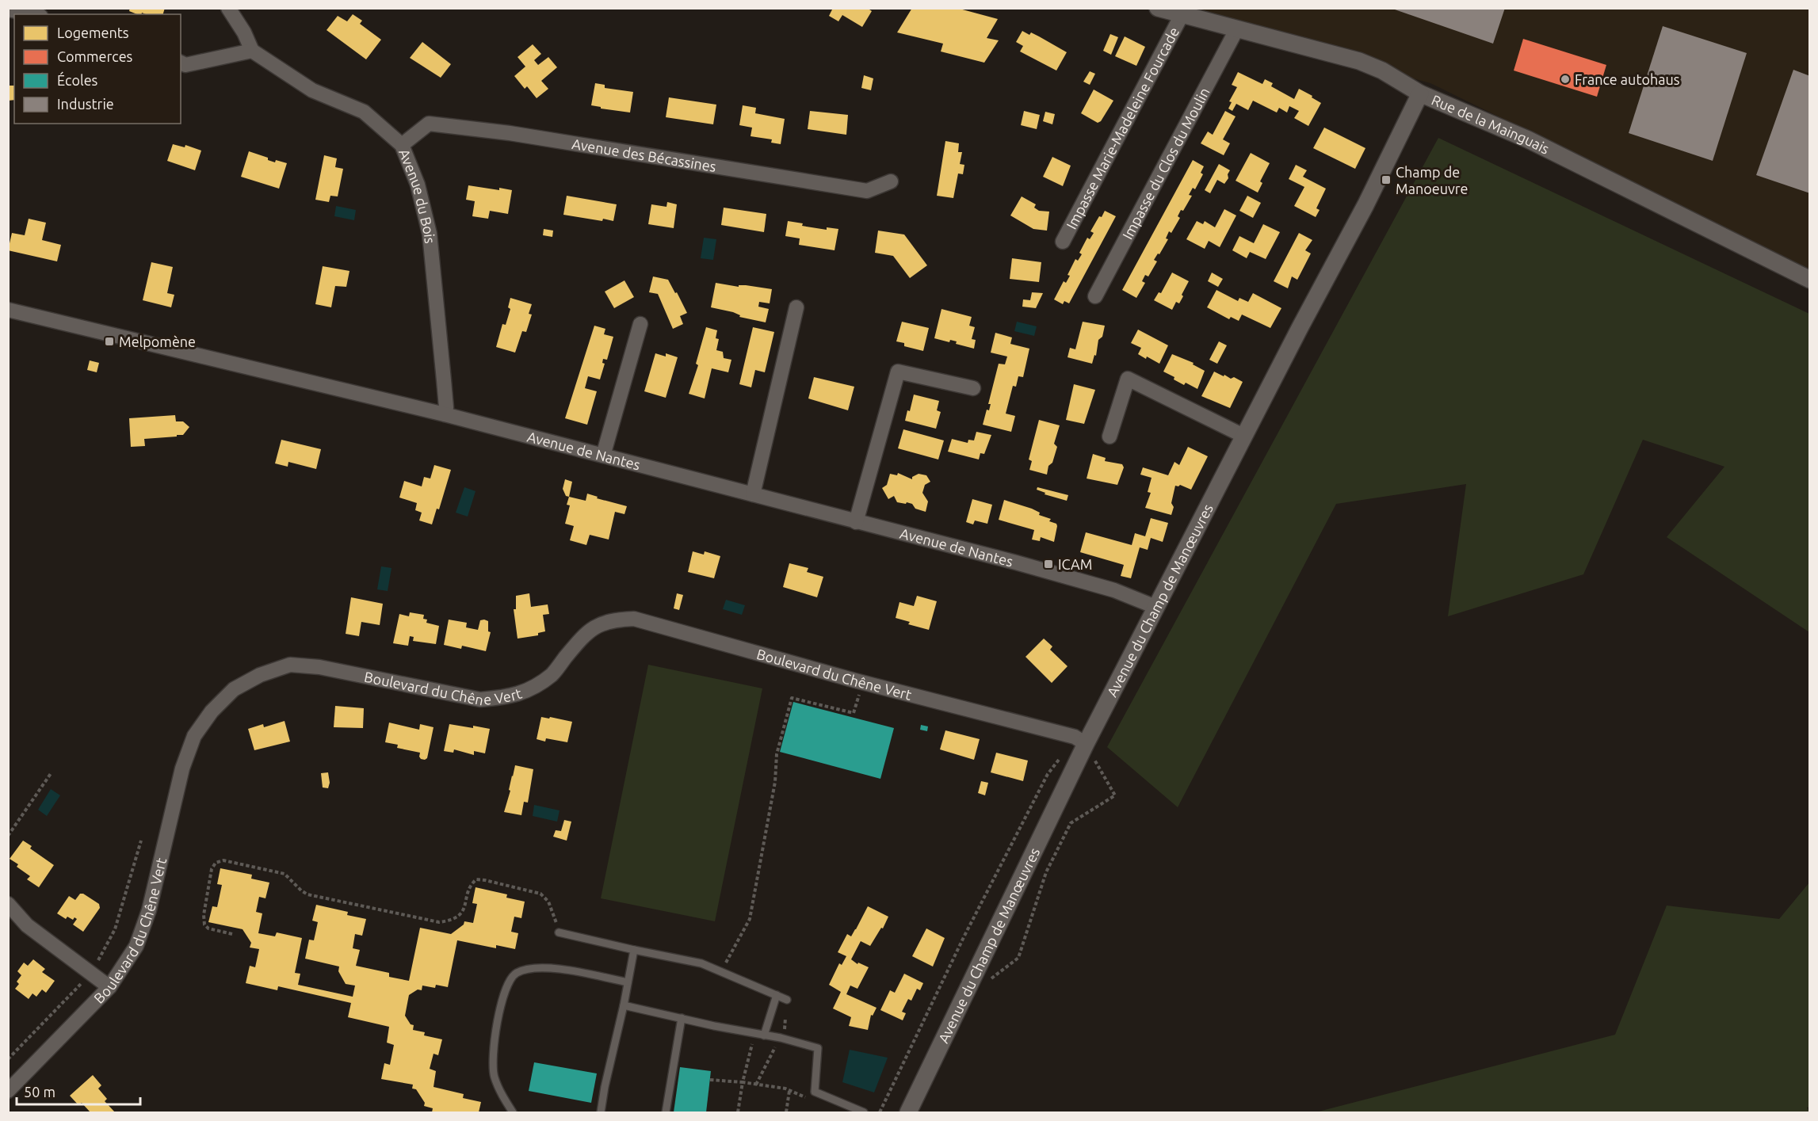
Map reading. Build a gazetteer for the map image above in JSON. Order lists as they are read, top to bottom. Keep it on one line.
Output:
{"streets":{"street":["Rue de la Mainguais","Impasse Marie-Madeleine Fourcade","Avenue des Bécassines","Impasse du Clos du Moulin","Avenue du Bois","Avenue de Nantes","Avenue du Champ de Manœuvres","Boulevard du Chêne Vert"]},"crossings":[["Rue de la Mainguais","Impasse Marie-Madeleine Fourcade"],["Rue de la Mainguais","Impasse du Clos du Moulin"],["Rue de la Mainguais","Avenue du Champ de Manœuvres"],["Avenue des Bécassines","Avenue du Bois"],["Avenue du Bois","Avenue de Nantes"],["Avenue de Nantes","Avenue du Champ de Manœuvres"],["Avenue du Champ de Manœuvres","Boulevard du Chêne Vert"]],"places":{"other":["France autohaus"],"transit":["Champ de Manoeuvre","Melpomène","ICAM"]},"legend":["Logements","Commerces","Écoles","Industrie"],"scale_bar":"50 m"}
